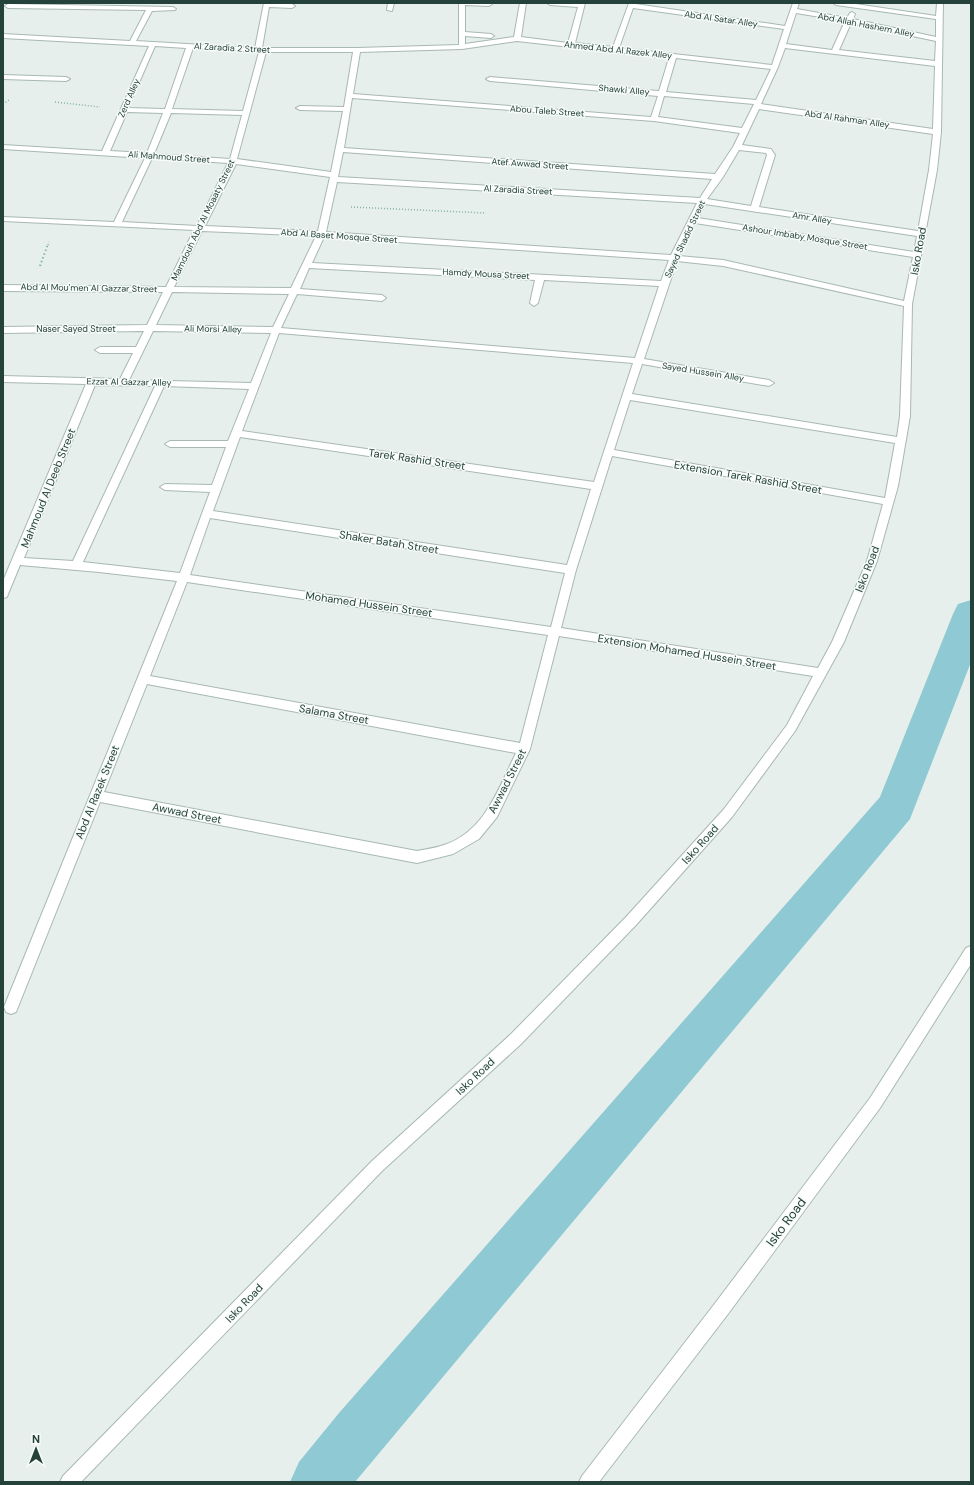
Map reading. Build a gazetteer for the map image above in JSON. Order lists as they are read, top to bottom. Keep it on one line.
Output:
{"streets":{"street":["Abd Al Satar Alley","Abd Allah Hashem Alley","Al Zaradia 2 Street","Ahmed Abd Al Razek Alley","Shawki Alley","Zerd Alley","Abou Taleb Street","Abd Al Rahman Alley","Ali Mahmoud Street","Atef Awwad Street","Al Zaradia Street","Amr Alley","Mamdouh Abd Al Moaaty Street","Abd Al Baset Mosque Street","Ashour Imbaby Mosque Street","Sayed Shadid Street","Isko Road","Hamdy Mousa Street","Abd Al Mou'men Al Gazzar Street","Naser Sayed Street","Ali Morsi Alley","Sayed Hussein Alley","Ezzat Al Gazzar Alley","Tarek Rashid Street","Extension Tarek Rashid Street","Mahmoud Al Deeb Street","Shaker Batah Street","Mohamed Hussein Street","Extension Mohamed Hussein Street","Salama Street","Awwad Street","Abd Al Razek Street"]},"crossings":[["Abd Al Satar Alley","Sayed Shadid Street"],["Abd Allah Hashem Alley","Sayed Shadid Street"],["Abd Allah Hashem Alley","Isko Road"],["Al Zaradia 2 Street","Ahmed Abd Al Razek Alley"],["Al Zaradia 2 Street","Zerd Alley"],["Al Zaradia 2 Street","Mamdouh Abd Al Moaaty Street"],["Al Zaradia 2 Street","Abd Al Razek Street"],["Ahmed Abd Al Razek Alley","Sayed Shadid Street"],["Shawki Alley","Abd Al Rahman Alley"],["Shawki Alley","Sayed Shadid Street"],["Zerd Alley","Ali Mahmoud Street"],["Abou Taleb Street","Sayed Shadid Street"],["Abou Taleb Street","Abd Al Razek Street"],["Abd Al Rahman Alley","Sayed Shadid Street"],["Abd Al Rahman Alley","Isko Road"],["Ali Mahmoud Street","Al Zaradia Street"],["Ali Mahmoud Street","Mamdouh Abd Al Moaaty Street"],["Ali Mahmoud Street","Abd Al Razek Street"],["Atef Awwad Street","Sayed Shadid Street"],["Atef Awwad Street","Abd Al Razek Street"],["Al Zaradia Street","Amr Alley"],["Al Zaradia Street","Sayed Shadid Street"],["Al Zaradia Street","Abd Al Razek Street"],["Amr Alley","Sayed Shadid Street"],["Amr Alley","Isko Road"],["Mamdouh Abd Al Moaaty Street","Abd Al Baset Mosque Street"],["Mamdouh Abd Al Moaaty Street","Abd Al Mou'men Al Gazzar Street"],["Mamdouh Abd Al Moaaty Street","Naser Sayed Street"],["Mamdouh Abd Al Moaaty Street","Ali Morsi Alley"],["Mamdouh Abd Al Moaaty Street","Ezzat Al Gazzar Alley"],["Abd Al Baset Mosque Street","Sayed Shadid Street"],["Abd Al Baset Mosque Street","Isko Road"],["Abd Al Baset Mosque Street","Abd Al Razek Street"],["Ashour Imbaby Mosque Street","Sayed Shadid Street"],["Ashour Imbaby Mosque Street","Isko Road"],["Sayed Shadid Street","Hamdy Mousa Street"],["Sayed Shadid Street","Ali Morsi Alley"],["Sayed Shadid Street","Sayed Hussein Alley"],["Sayed Shadid Street","Tarek Rashid Street"],["Sayed Shadid Street","Extension Tarek Rashid Street"],["Sayed Shadid Street","Awwad Street"],["Isko Road","Extension Tarek Rashid Street"],["Isko Road","Extension Mohamed Hussein Street"],["Hamdy Mousa Street","Abd Al Razek Street"],["Abd Al Mou'men Al Gazzar Street","Abd Al Razek Street"],["Naser Sayed Street","Ali Morsi Alley"],["Ali Morsi Alley","Sayed Hussein Alley"],["Ali Morsi Alley","Abd Al Razek Street"],["Ezzat Al Gazzar Alley","Mahmoud Al Deeb Street"],["Ezzat Al Gazzar Alley","Abd Al Razek Street"],["Tarek Rashid Street","Awwad Street"],["Tarek Rashid Street","Abd Al Razek Street"],["Mahmoud Al Deeb Street","Mohamed Hussein Street"],["Shaker Batah Street","Awwad Street"],["Shaker Batah Street","Abd Al Razek Street"],["Mohamed Hussein Street","Extension Mohamed Hussein Street"],["Mohamed Hussein Street","Awwad Street"],["Mohamed Hussein Street","Abd Al Razek Street"],["Extension Mohamed Hussein Street","Awwad Street"],["Salama Street","Awwad Street"],["Salama Street","Abd Al Razek Street"],["Awwad Street","Abd Al Razek Street"]],"north":"top"}
